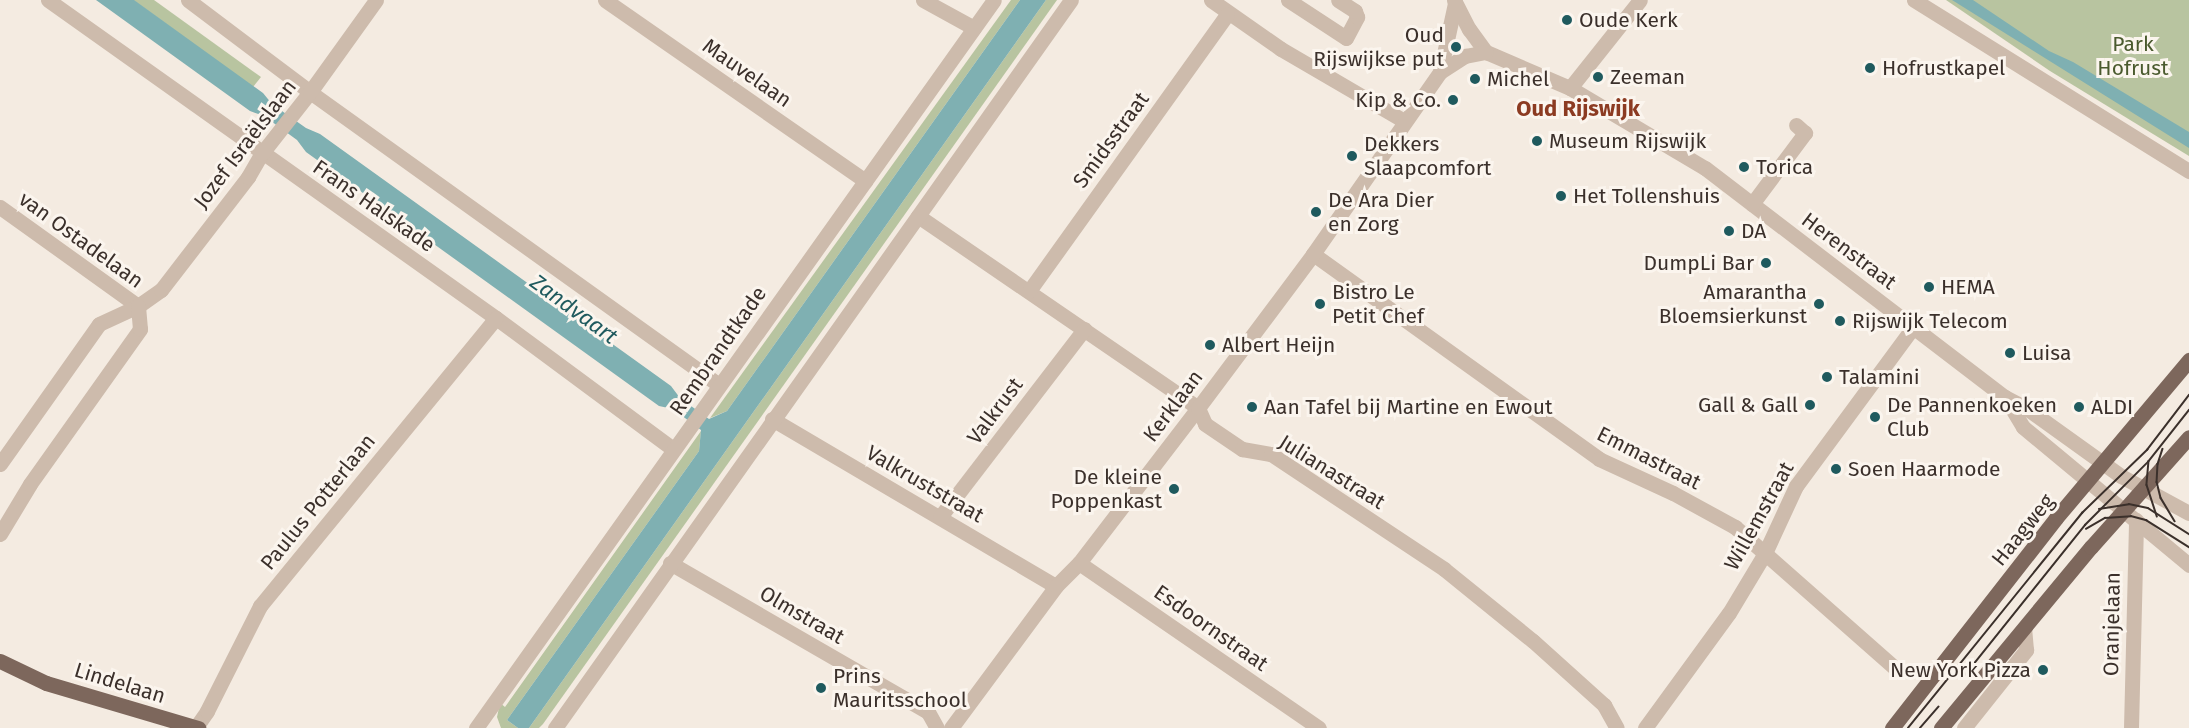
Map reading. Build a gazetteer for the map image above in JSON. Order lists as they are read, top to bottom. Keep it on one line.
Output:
{"streets":{"main road":["Haagweg","Lindelaan"],"street":["Mauvelaan","Smidsstraat","Jozef Israëlslaan","Frans Halskade","van Ostadelaan","Herenstraat","Rembrandtkade","Kerklaan","Valkrust","Emmastraat","Julianastraat","Valkruststraat","Paulus Potterlaan","Willemstraat","Olmstraat","Oranjelaan","Esdoornstraat"]},"crossings":[["Mauvelaan","Rembrandtkade"],["Smidsstraat","Julianastraat"],["Jozef Israëlslaan","Frans Halskade"],["Jozef Israëlslaan","van Ostadelaan"],["Frans Halskade","Rembrandtkade"],["Frans Halskade","Paulus Potterlaan"],["Herenstraat","Kerklaan"],["Herenstraat","Willemstraat"],["Herenstraat","Haagweg"],["Herenstraat","Oranjelaan"],["Kerklaan","Emmastraat"],["Kerklaan","Julianastraat"],["Kerklaan","Valkruststraat"],["Kerklaan","Esdoornstraat"],["Valkrust","Julianastraat"],["Valkrust","Valkruststraat"],["Emmastraat","Willemstraat"],["Paulus Potterlaan","Lindelaan"]],"districts":["Oud Rijswijk"],"water":["Zandvaart"],"parks":["Park Hofrust"],"places":["Oude Kerk","Oud Rijswijkse put","Hofrustkapel","Zeeman","Michel","Kip & Co.","Museum Rijswijk","Dekkers Slaapcomfort","Torica","Het Tollenshuis","De Ara Dier en Zorg","DA","DumpLi Bar","HEMA","Bistro Le Petit Chef","Amarantha Bloemsierkunst","Rijswijk Telecom","Albert Heijn","Luisa","Talamini","Gall & Gall","Aan Tafel bij Martine en Ewout","ALDI","De Pannenkoeken Club","Soen Haarmode","De kleine Poppenkast","New York Pizza","Prins Mauritsschool"]}
